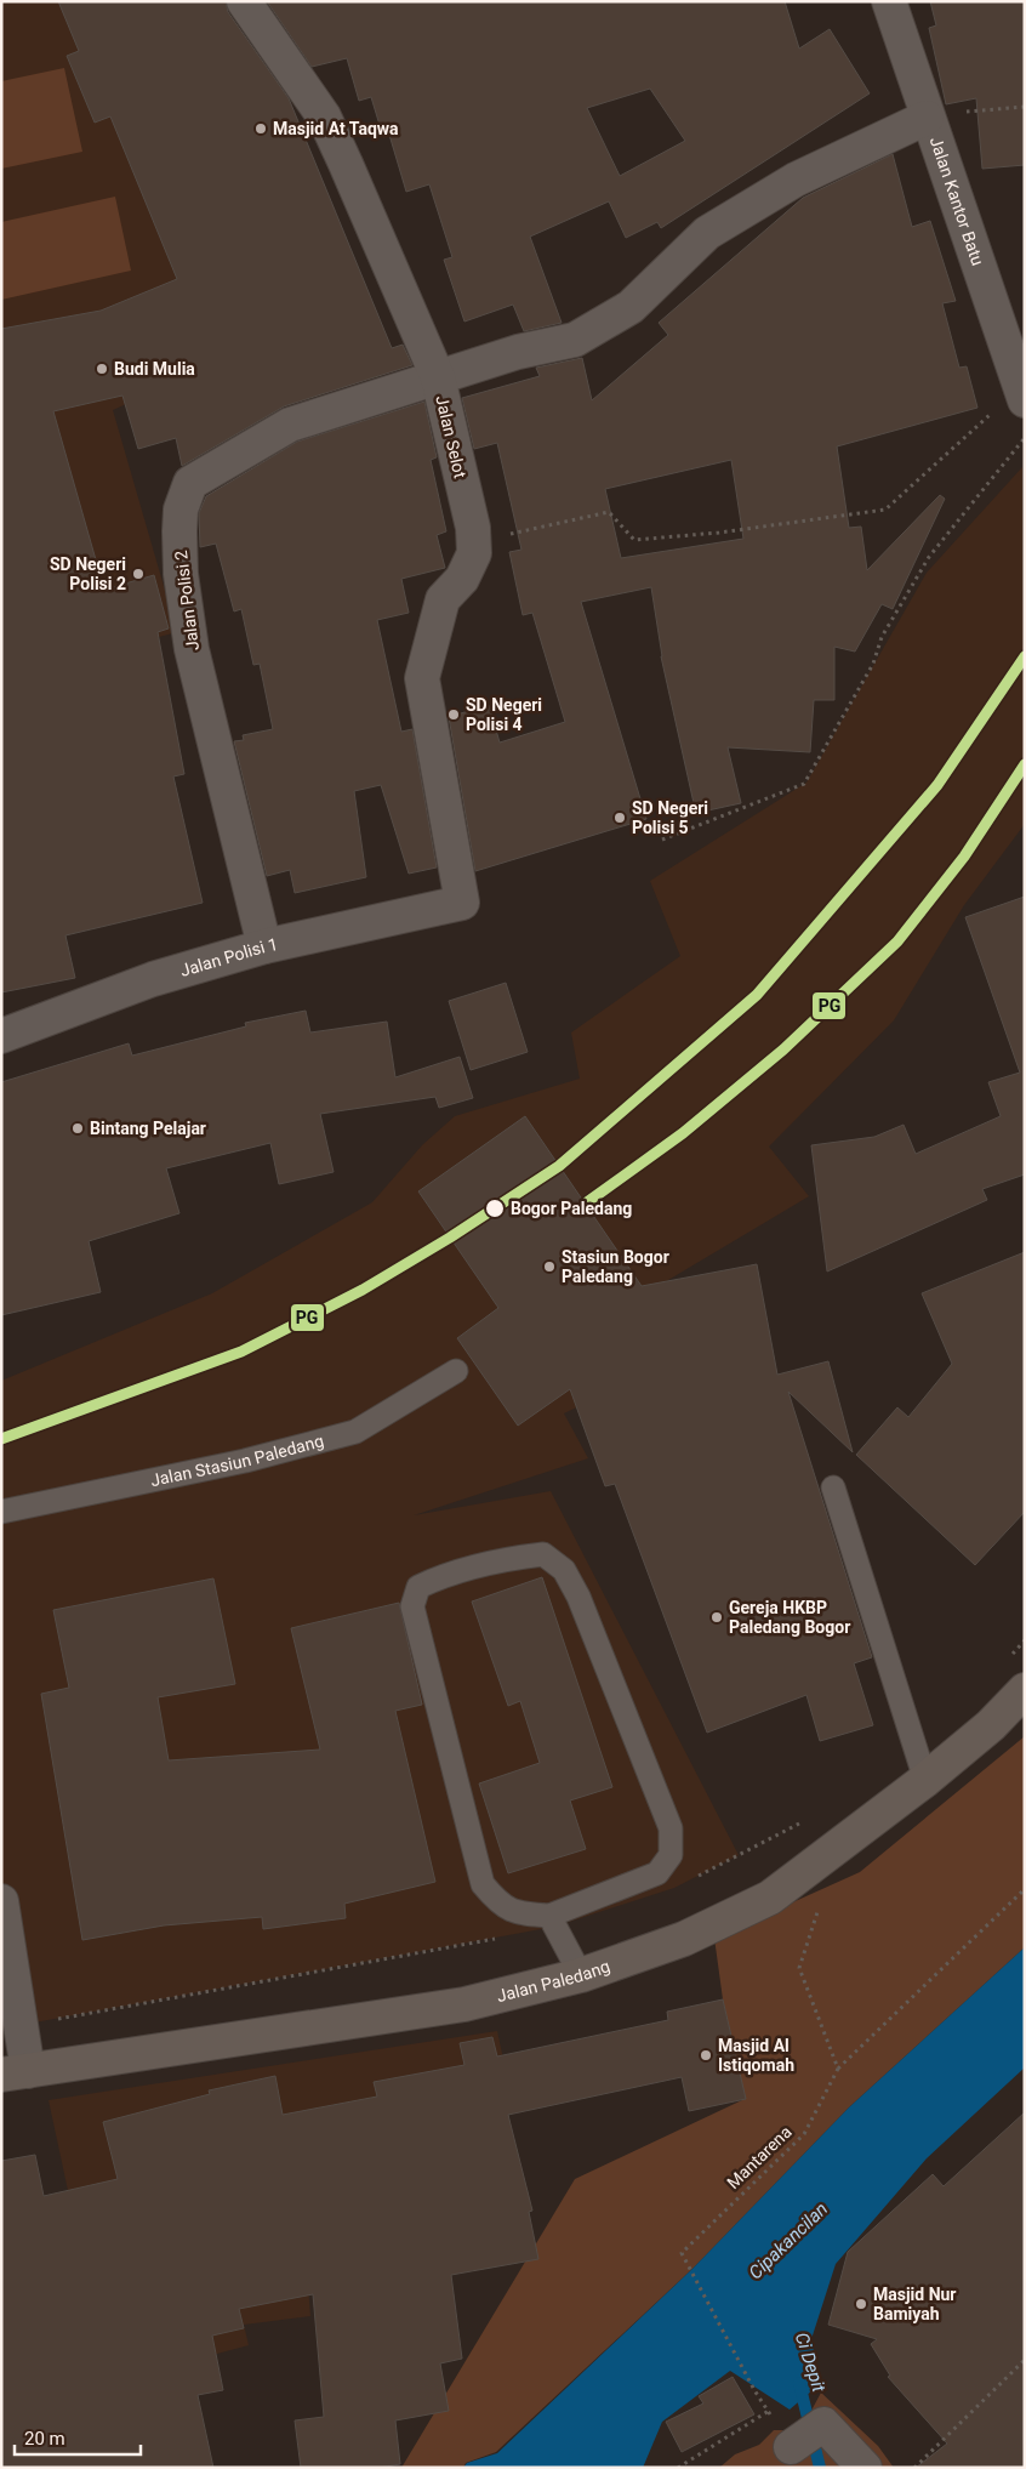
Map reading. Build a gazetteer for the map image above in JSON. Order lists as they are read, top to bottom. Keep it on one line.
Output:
{"streets":{"street":["Jalan Kantor Batu","Jalan Selot","Jalan Polisi 2","Jalan Polisi 1","Jalan Paledang"],"lane":["Jalan Stasiun Paledang"],"path":["Mantarena"]},"crossings":[["Jalan Kantor Batu","Jalan Polisi 2"],["Jalan Selot","Jalan Polisi 2"],["Jalan Selot","Jalan Polisi 1"],["Jalan Polisi 2","Jalan Polisi 1"]],"water":["Cipakancilan","Ci Depit"],"places":["Masjid At Taqwa","Budi Mulia","SD Negeri Polisi 2","SD Negeri Polisi 4","SD Negeri Polisi 5","Bintang Pelajar","Bogor Paledang","Stasiun Bogor Paledang","Gereja HKBP Paledang Bogor","Masjid Al Istiqomah","Masjid Nur Bamiyah"],"lines":["transit line PG"],"scale_bar":"20 m"}
